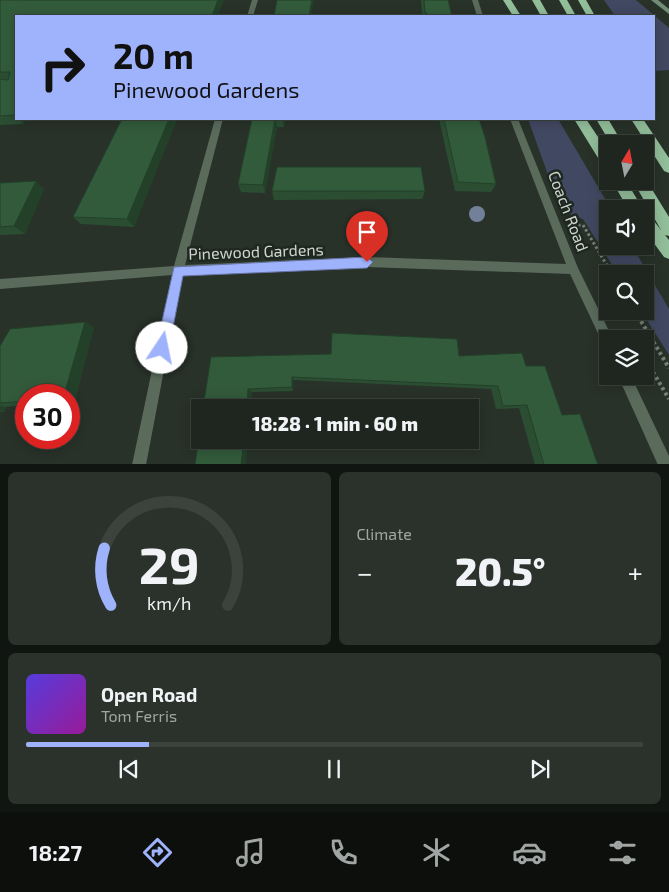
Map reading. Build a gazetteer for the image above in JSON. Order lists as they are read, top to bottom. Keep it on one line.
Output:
{"streets":{"street":["Coach Road","Pinewood Gardens"]},"crossings":[["Coach Road","Pinewood Gardens"]],"north":"top","page":{"turn":["20 m","Pinewood Gardens"],"limit":"30","trip":"18:28 · 1 min · 60 m","tile":"Climate","heat":["−","20.5°","+"],"song":["Open Road","Tom Ferris"],"tabs":"18:27","gauge":["29","km/h"]}}
